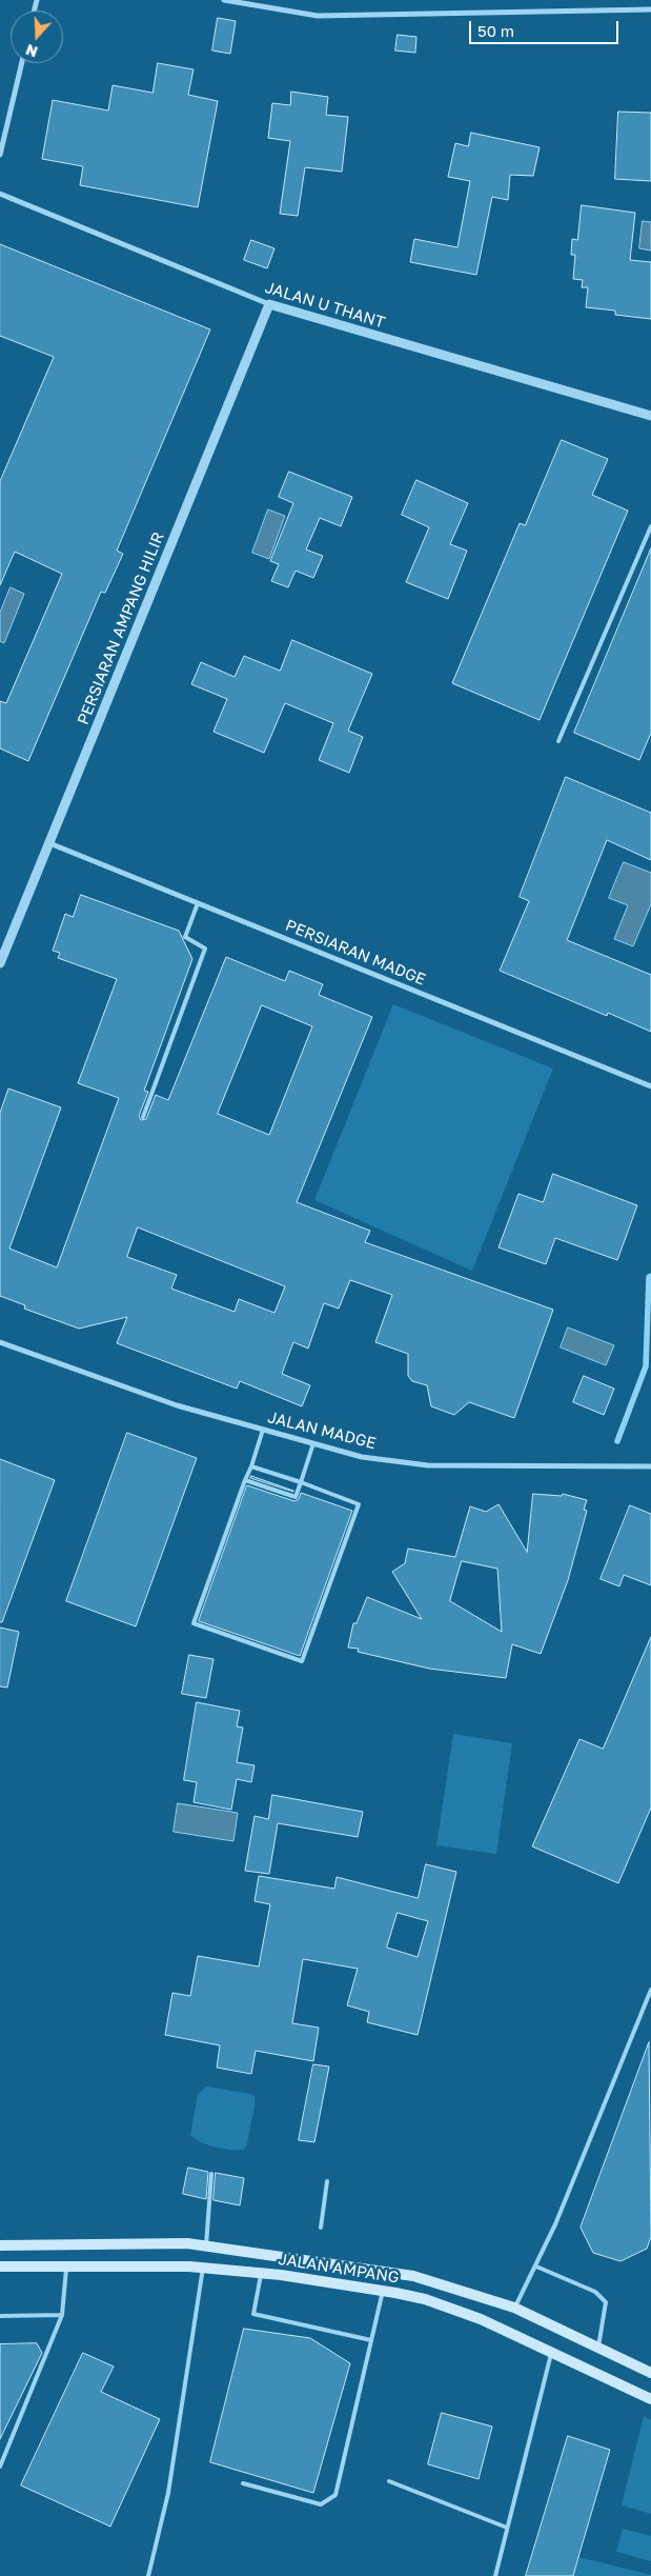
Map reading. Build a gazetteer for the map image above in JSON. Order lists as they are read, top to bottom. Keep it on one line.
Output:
{"streets":{"main road":["JALAN AMPANG"],"street":["JALAN U THANT","PERSIARAN AMPANG HILIR","PERSIARAN MADGE","JALAN MADGE"]},"crossings":[["JALAN U THANT","PERSIARAN AMPANG HILIR"],["PERSIARAN AMPANG HILIR","PERSIARAN MADGE"]],"scale_bar":"50 m","north":"bottom"}
